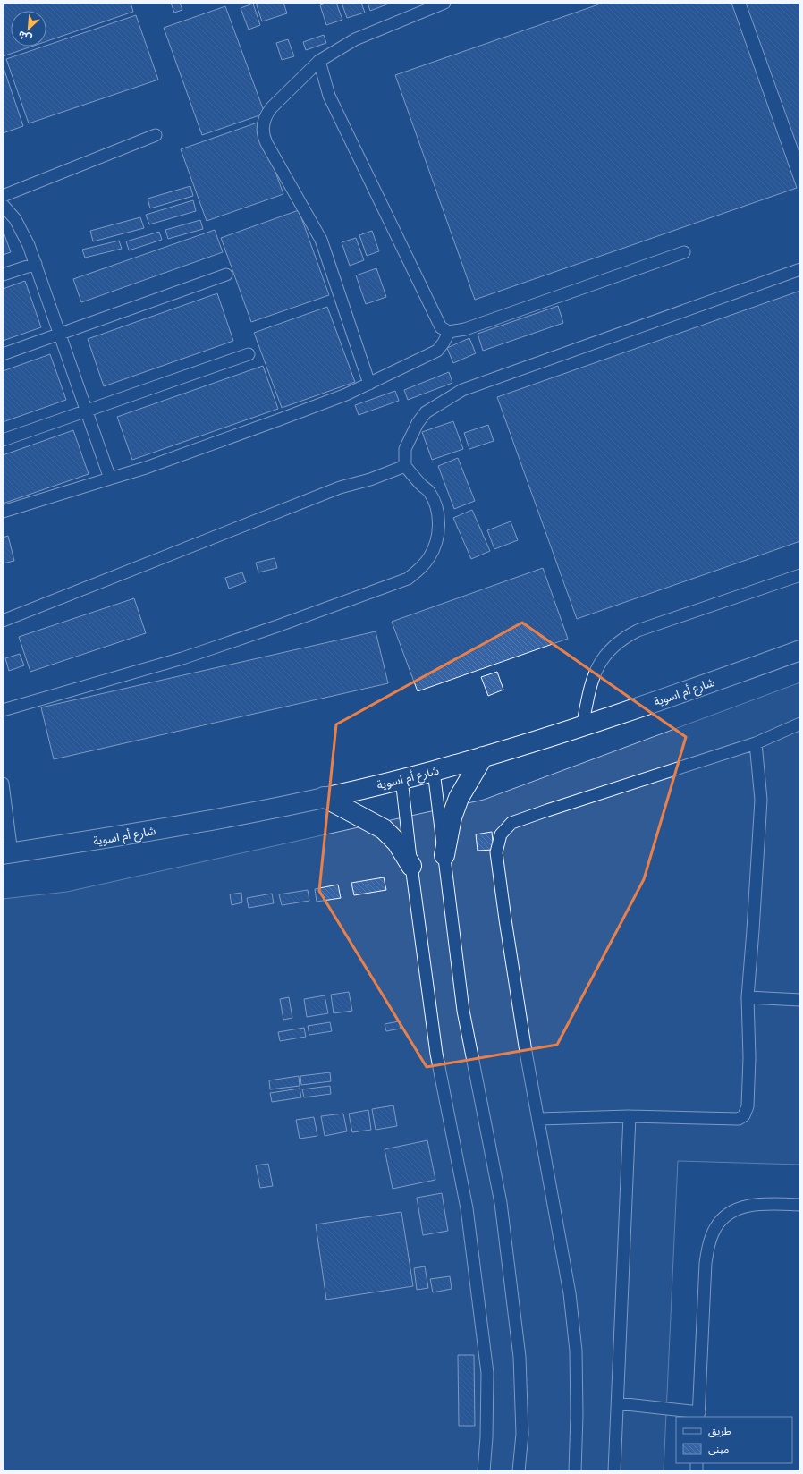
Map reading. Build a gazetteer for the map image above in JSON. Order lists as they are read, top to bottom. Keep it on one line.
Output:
{"streets":{"street":["شارع أم اسوية"]},"legend":["طريق","مبنى"],"north":"bottom left"}
